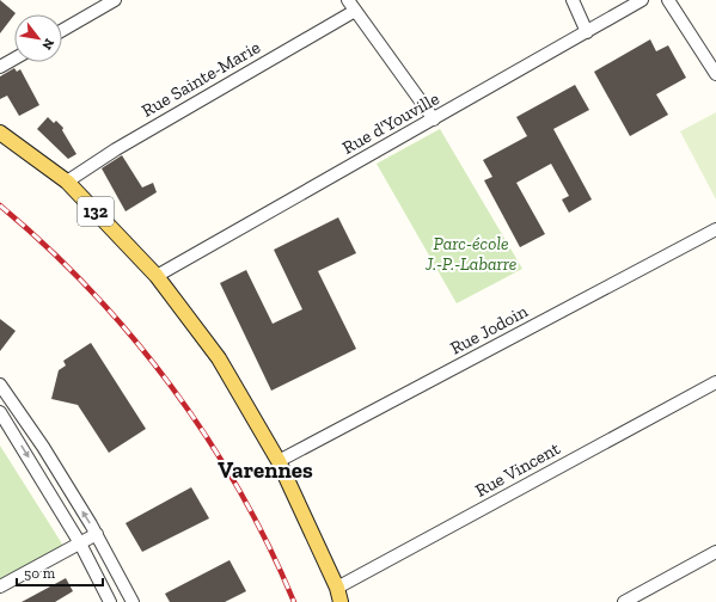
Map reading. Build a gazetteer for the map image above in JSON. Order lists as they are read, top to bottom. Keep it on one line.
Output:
{"streets":{"main road":["132"],"street":["Rue Sainte-Marie","Rue d'Youville","Rue Jodoin","Rue Vincent"]},"crossings":[["Rue Sainte-Marie","132"],["Rue d'Youville","132"],["132","Rue Jodoin"],["132","Rue Vincent"]],"districts":["Varennes"],"parks":["Parc-école J.-P.-Labarre"],"scale_bar":"50 m","north":"bottom right"}
